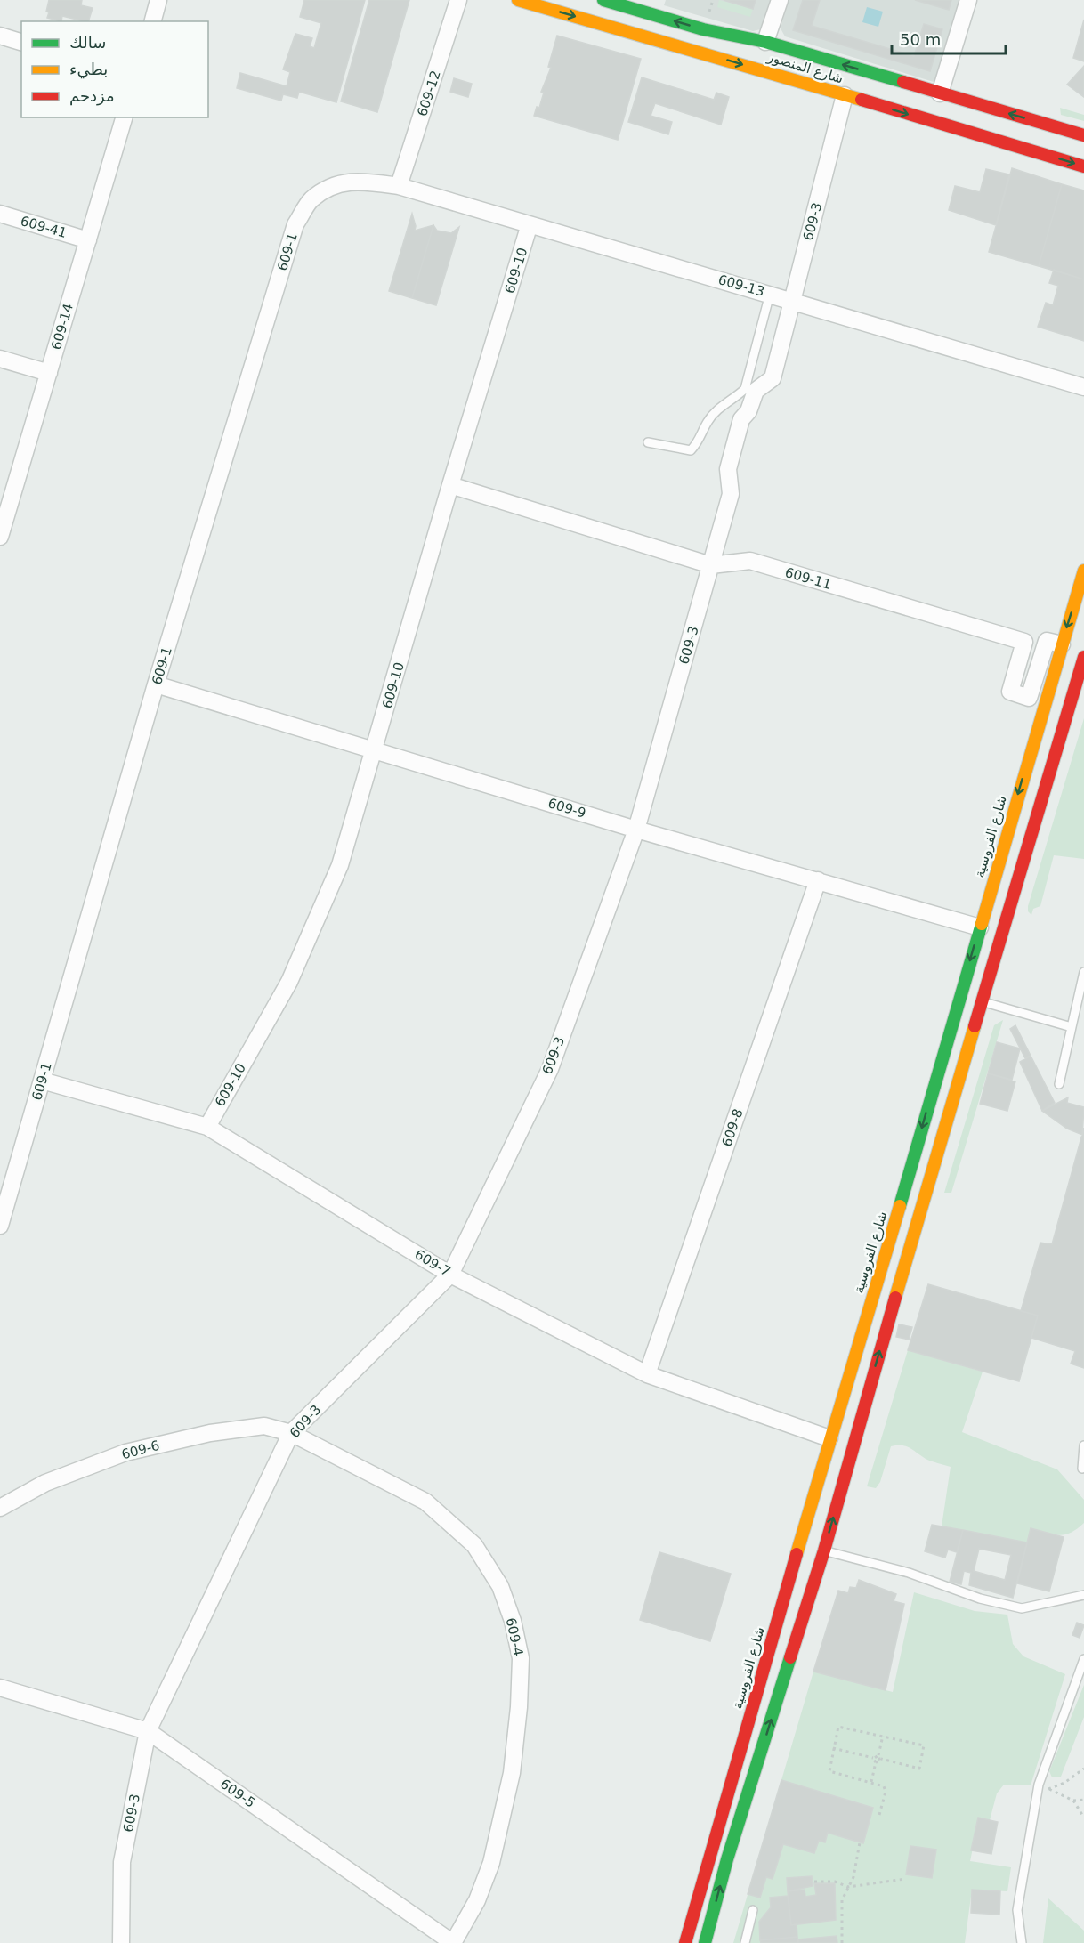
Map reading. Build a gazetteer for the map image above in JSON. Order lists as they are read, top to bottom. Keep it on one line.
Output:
{"streets":{"street":["شارع المنصور","609-12","609-3","609-41","609-1","609-10","609-13","609-14","609-11","609-9","شارع الفروسية","609-8","609-7","609-6","609-4","609-5"]},"crossings":[["شارع المنصور","609-3"],["609-12","609-1"],["609-12","609-13"],["609-3","609-13"],["609-3","609-11"],["609-3","609-9"],["609-3","609-7"],["609-3","609-6"],["609-3","609-4"],["609-3","609-5"],["609-41","609-14"],["609-1","609-13"],["609-1","609-9"],["609-1","609-7"],["609-10","609-13"],["609-10","609-11"],["609-10","609-9"],["609-10","609-7"],["609-11","شارع الفروسية"],["609-9","شارع الفروسية"],["609-9","609-8"],["شارع الفروسية","609-7"],["609-8","609-7"],["609-6","609-4"],["609-4","609-5"]],"legend":["سالك","بطيء","مزدحم"],"scale_bar":"50 m"}
